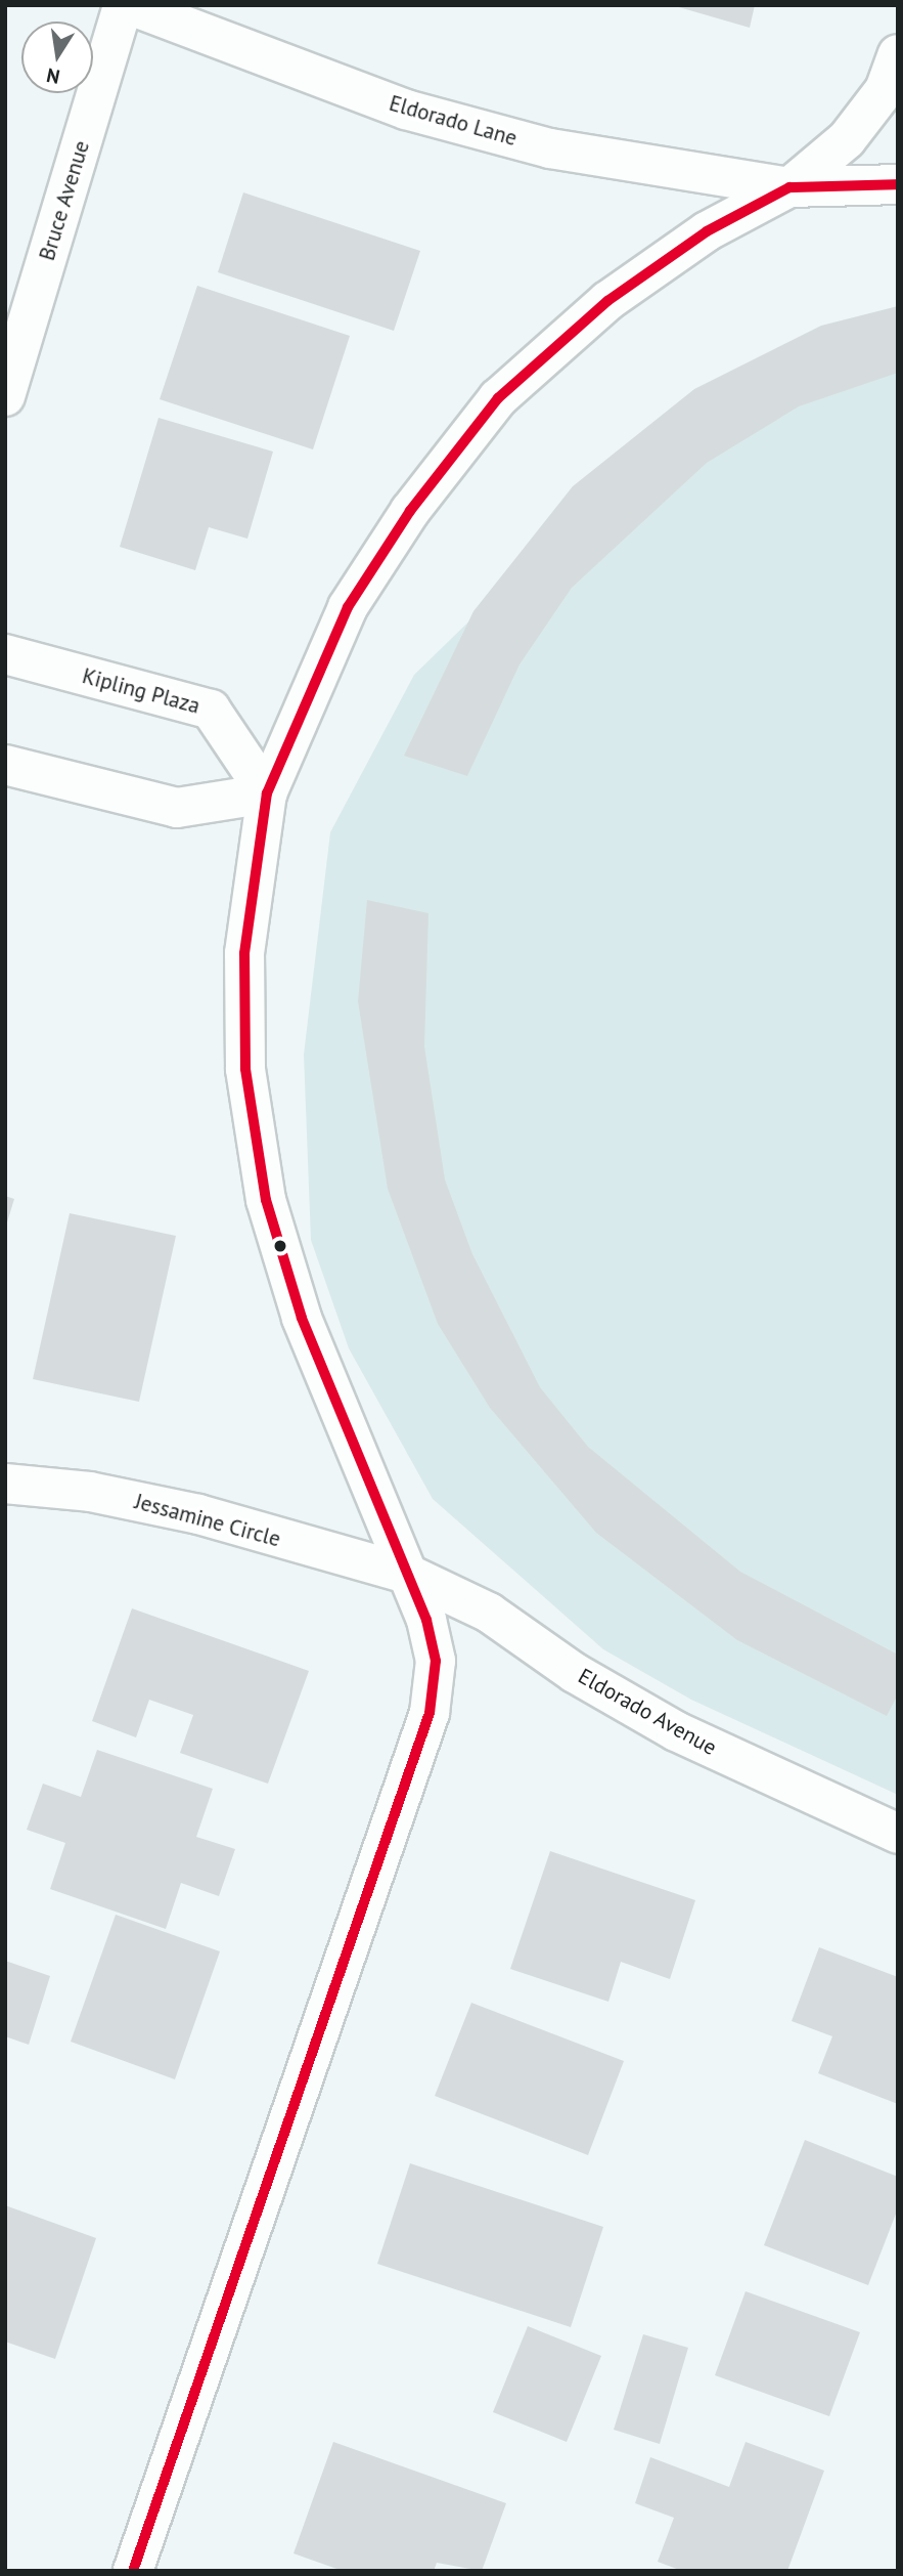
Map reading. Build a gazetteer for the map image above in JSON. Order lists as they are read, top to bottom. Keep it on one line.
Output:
{"streets":{"street":["Eldorado Lane","Bruce Avenue","Kipling Plaza","Jessamine Circle","Eldorado Avenue"]},"crossings":[["Jessamine Circle","Eldorado Avenue"]],"north":"bottom"}
